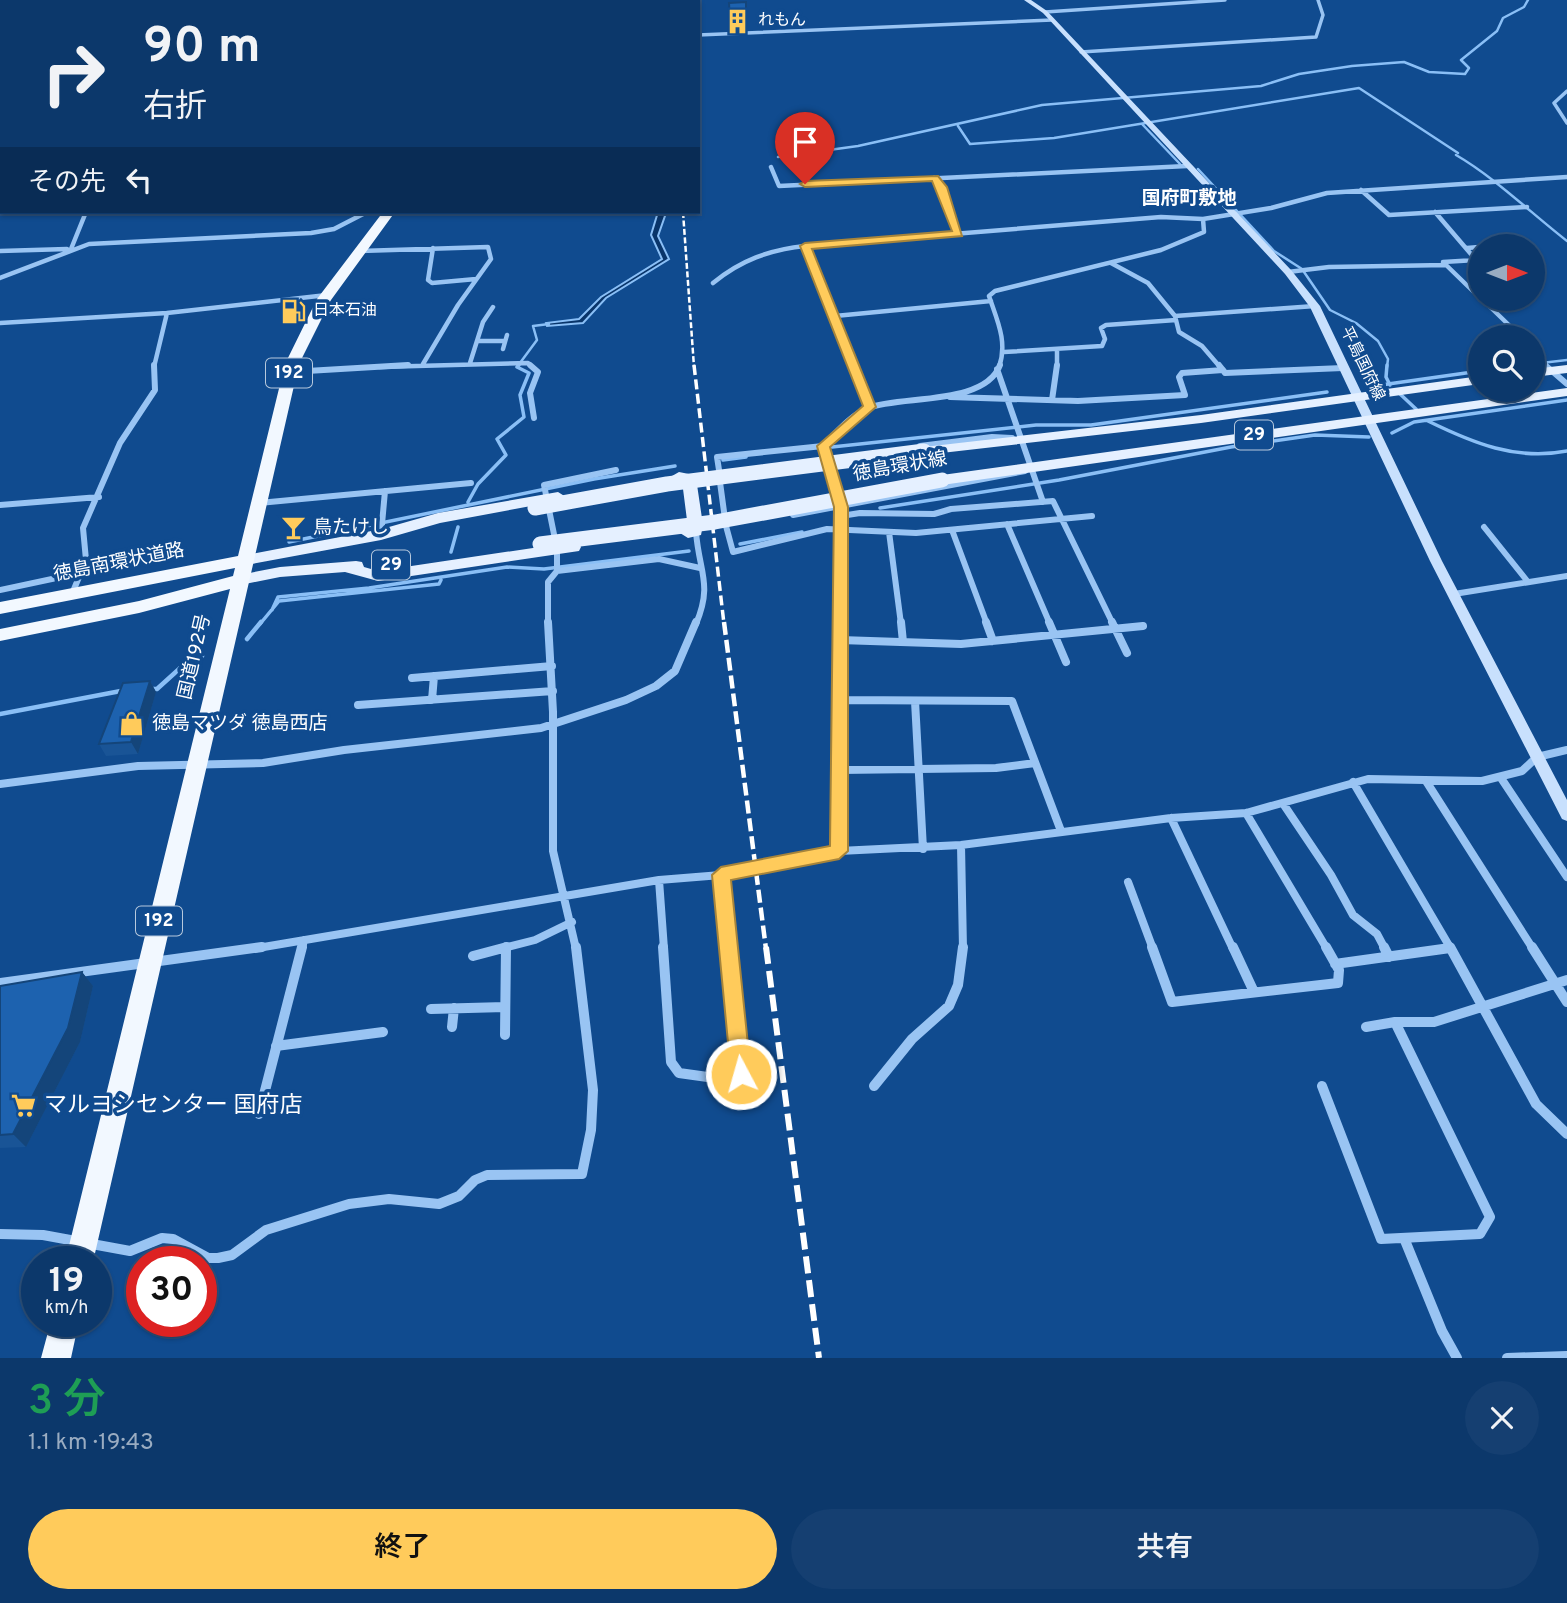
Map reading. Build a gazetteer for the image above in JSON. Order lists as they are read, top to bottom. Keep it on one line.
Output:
{"streets":{"highway":["192","徳島南環状道路","国道192号"],"main road":["平島国府線","29","徳島環状線"]},"crossings":[["平島国府線","徳島環状線"],["徳島環状線","徳島南環状道路"],["徳島環状線","国道192号"],["徳島南環状道路","国道192号"]],"districts":["国府町敷地"],"places":{"building":["れもん"],"fuel station":["日本石油"],"bar":["鳥たけし"],"shop":["徳島マツダ 徳島西店"],"supermarket":["マルヨシセンター 国府店"]},"north":"right","page":{"turn":["90 m","右折"],"then":"その先","speed":"19 km/h","limit":"30","heading":["3 分","1.1 km · 19:43"],"buttons":["終了","共有"]}}
